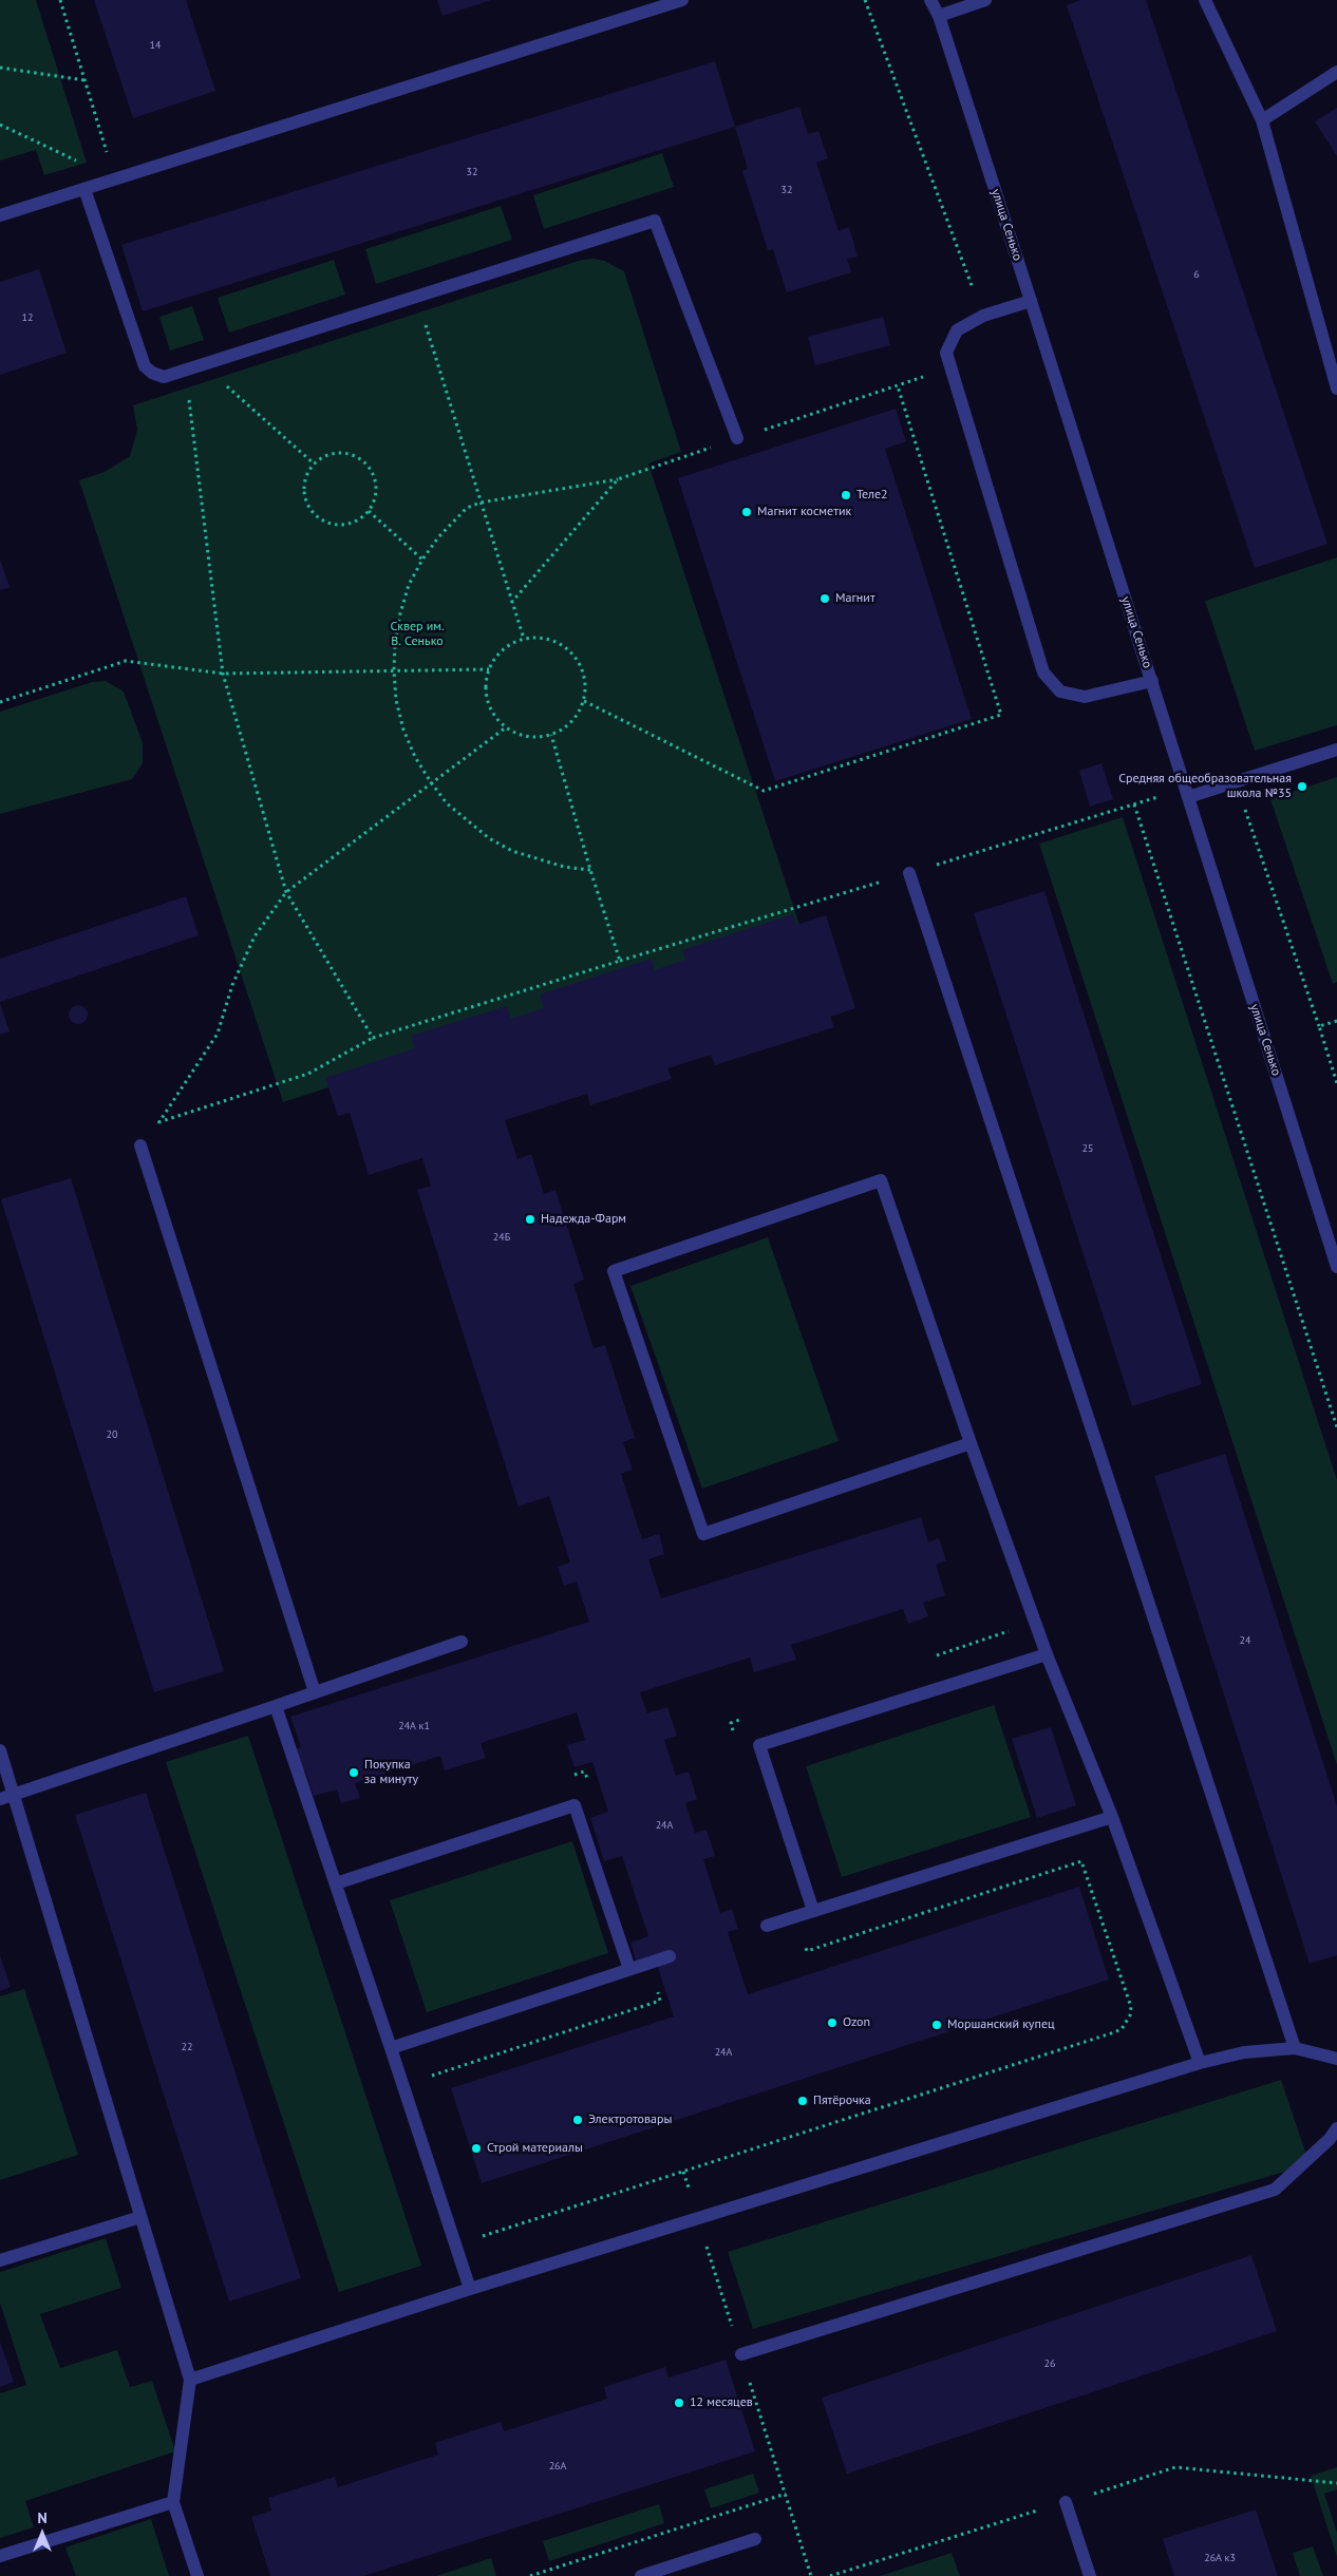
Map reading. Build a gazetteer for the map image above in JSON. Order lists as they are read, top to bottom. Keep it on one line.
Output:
{"streets":{"street":["улица Сенько"]},"parks":["Сквер им. В. Сенько"],"places":["Теле2","Магнит косметик","Магнит","Средняя общеобразовательная школа №35","Надежда-Фарм","Покупка за минуту","Ozon","Моршанский купец","Пятёрочка","Электротовары","Строй материалы","12 месяцев"],"house_numbers":["14","32","32","6","12","25","24Б","20","24","24А к1","24А","22","24А","26","26А","26А к3"],"north":"top"}
